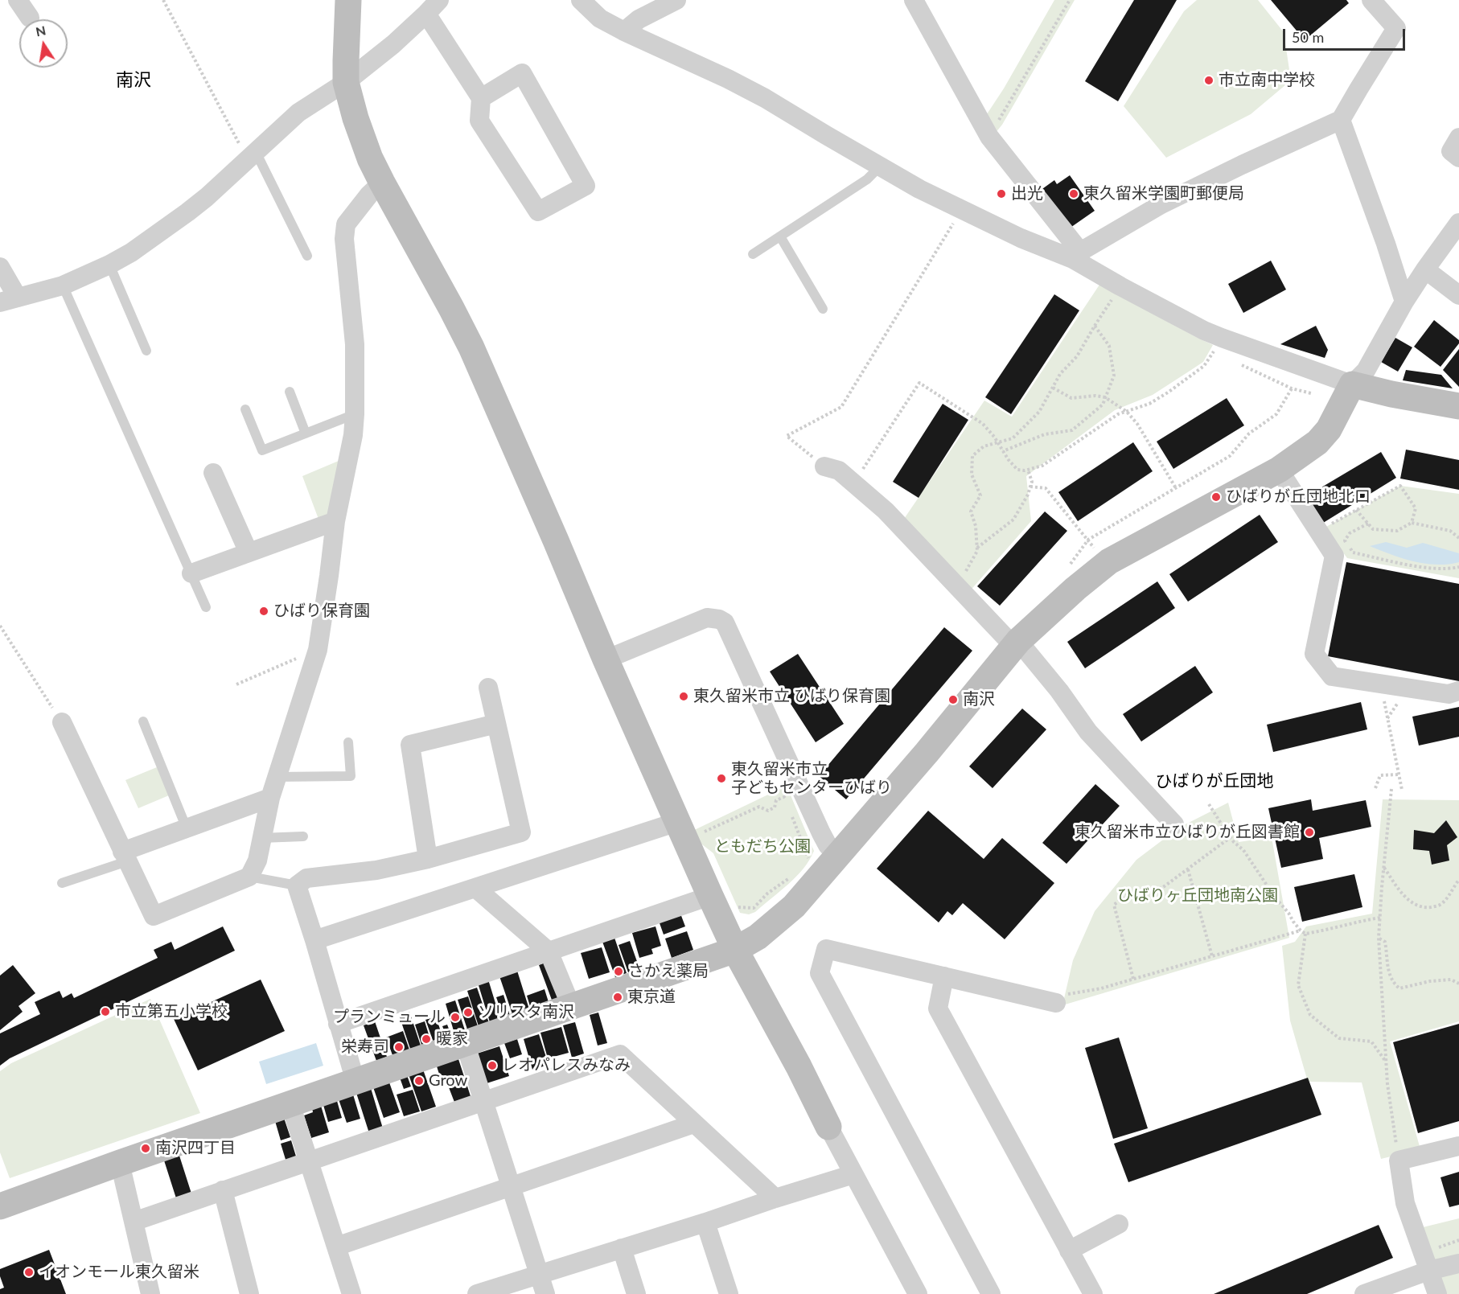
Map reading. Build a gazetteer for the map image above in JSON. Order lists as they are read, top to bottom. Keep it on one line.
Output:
{"districts":["南沢","ひばりが丘団地"],"parks":["ともだち公園","ひばりヶ丘団地南公園"],"places":["市立南中学校","出光","東久留米学園町郵便局","ひばりが丘団地北口","ひばり保育園","東久留米市立 ひばり保育園","南沢","東久留米市立 子どもセンターひばり","東久留米市立ひばりが丘図書館","さかえ薬局","東京道","市立第五小学校","ソリスタ南沢","プランミュール","暖家","栄寿司","レオパレスみなみ","Grow","南沢四丁目","イオンモール東久留米"],"scale_bar":"50 m","north":"top"}
